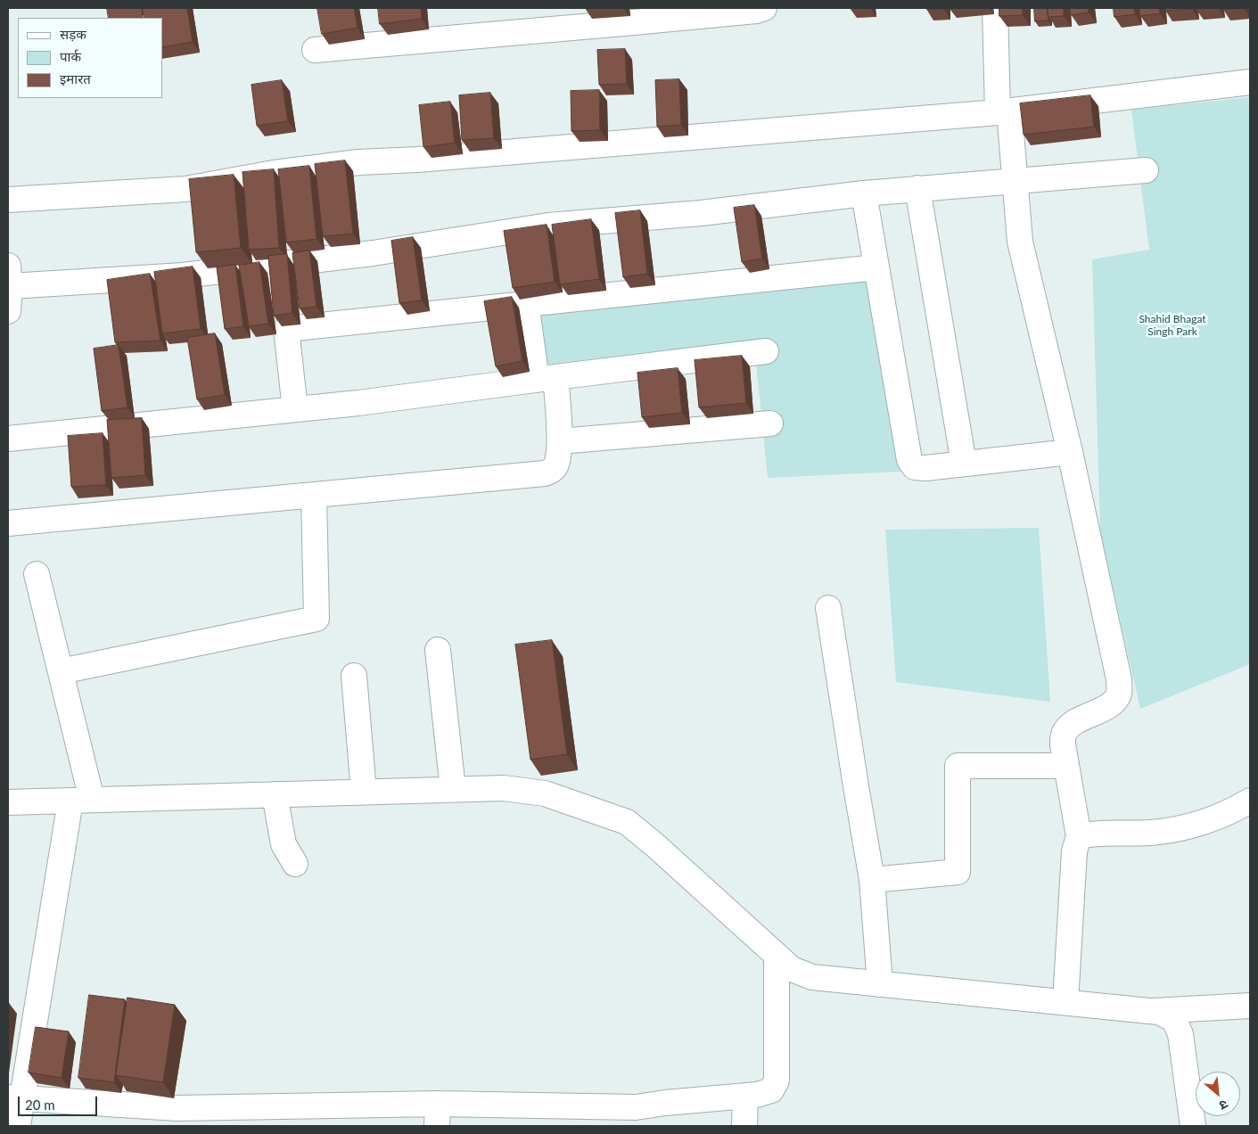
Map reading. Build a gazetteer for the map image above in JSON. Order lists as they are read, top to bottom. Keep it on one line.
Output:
{"parks":["Shahid Bhagat Singh Park"],"legend":["सड़क","पार्क","इमारत"],"scale_bar":"20 m","north":"bottom right"}
